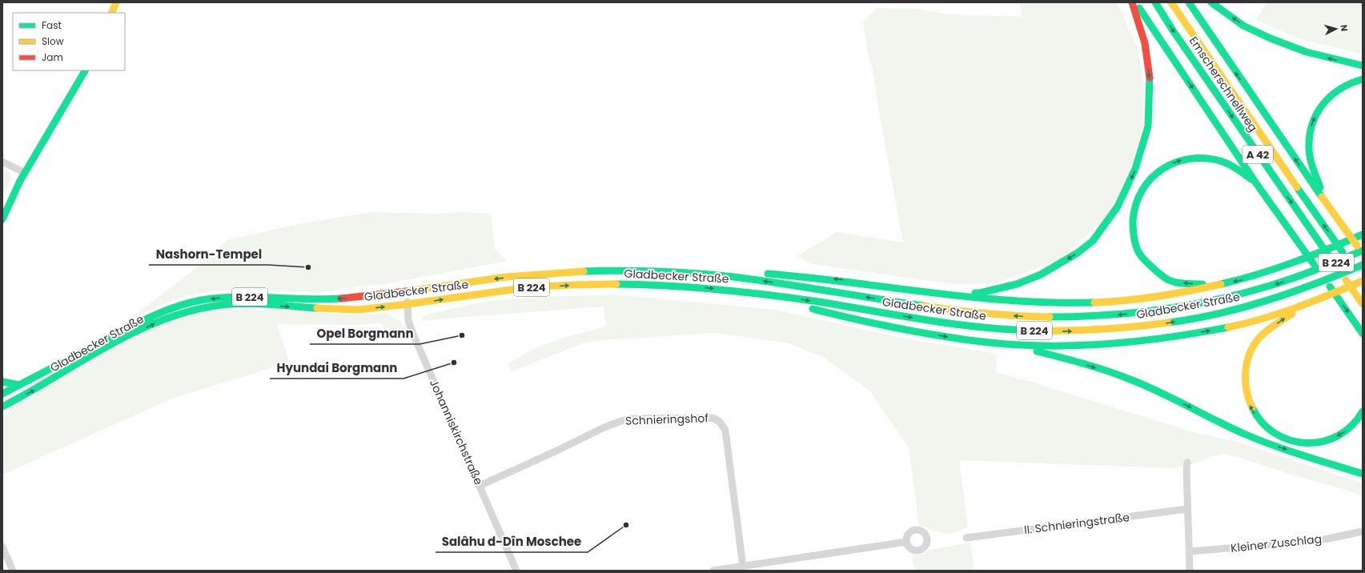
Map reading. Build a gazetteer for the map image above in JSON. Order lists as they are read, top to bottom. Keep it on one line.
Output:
{"streets":{"main road":["Emscherschnellweg","A 42","B 224","Gladbecker Straße"],"street":["Schnieringshof","Johanniskirchstraße","II. Schnieringstraße","Kleiner Zuschlag"]},"crossings":[["Gladbecker Straße","Johanniskirchstraße"],["Schnieringshof","Johanniskirchstraße"]],"places":["Nashorn-Tempel","Opel Borgmann","Hyundai Borgmann","Salâhu d-Dîn Moschee"],"legend":["Fast","Slow","Jam"],"north":"right"}
